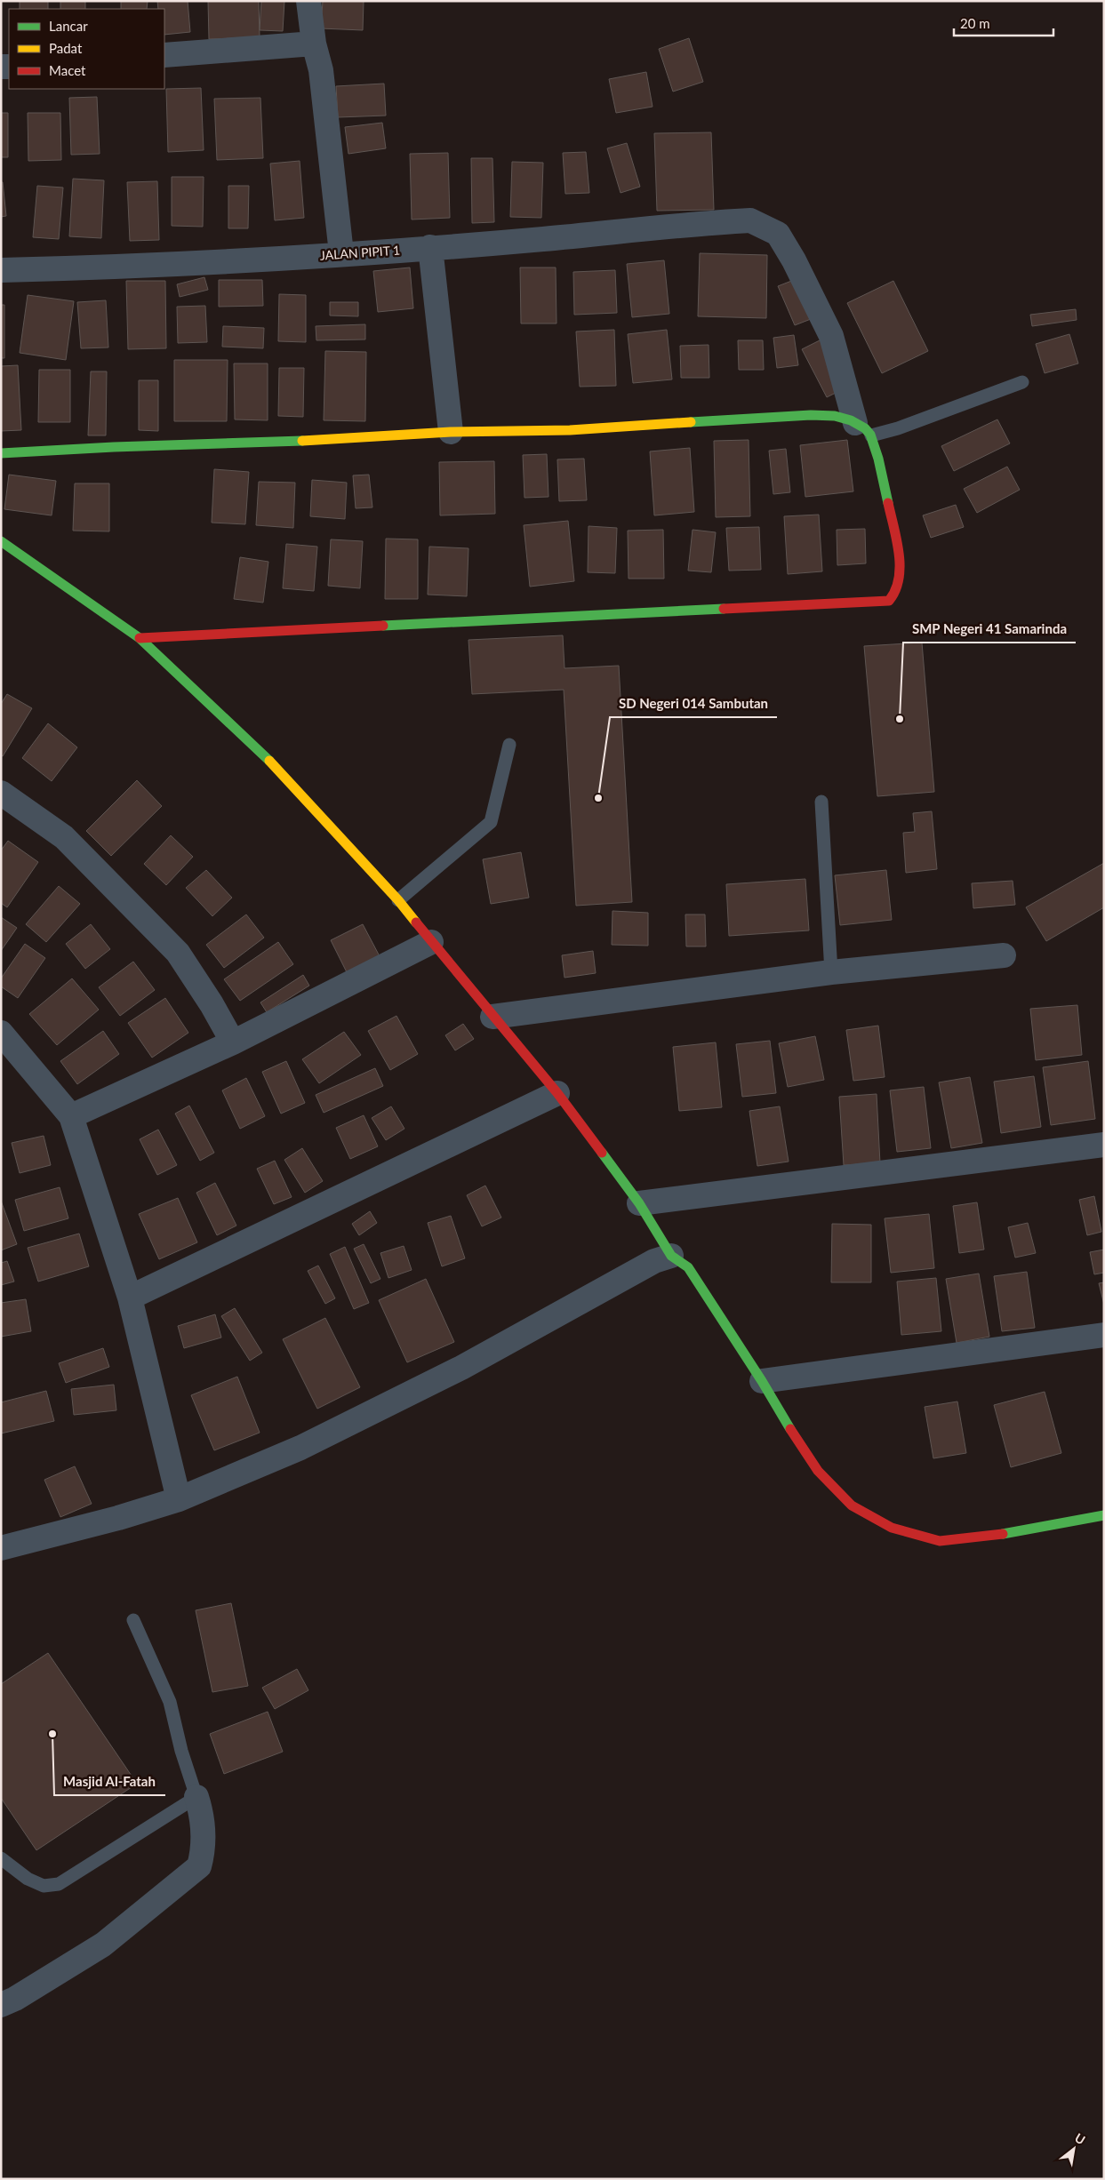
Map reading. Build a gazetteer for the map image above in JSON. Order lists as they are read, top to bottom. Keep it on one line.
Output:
{"streets":{"street":["JALAN PIPIT 1"]},"places":["SMP Negeri 41 Samarinda","SD Negeri 014 Sambutan","Masjid Al-Fatah"],"legend":["Lancar","Padat","Macet"],"scale_bar":"20 m","north":"top right"}
